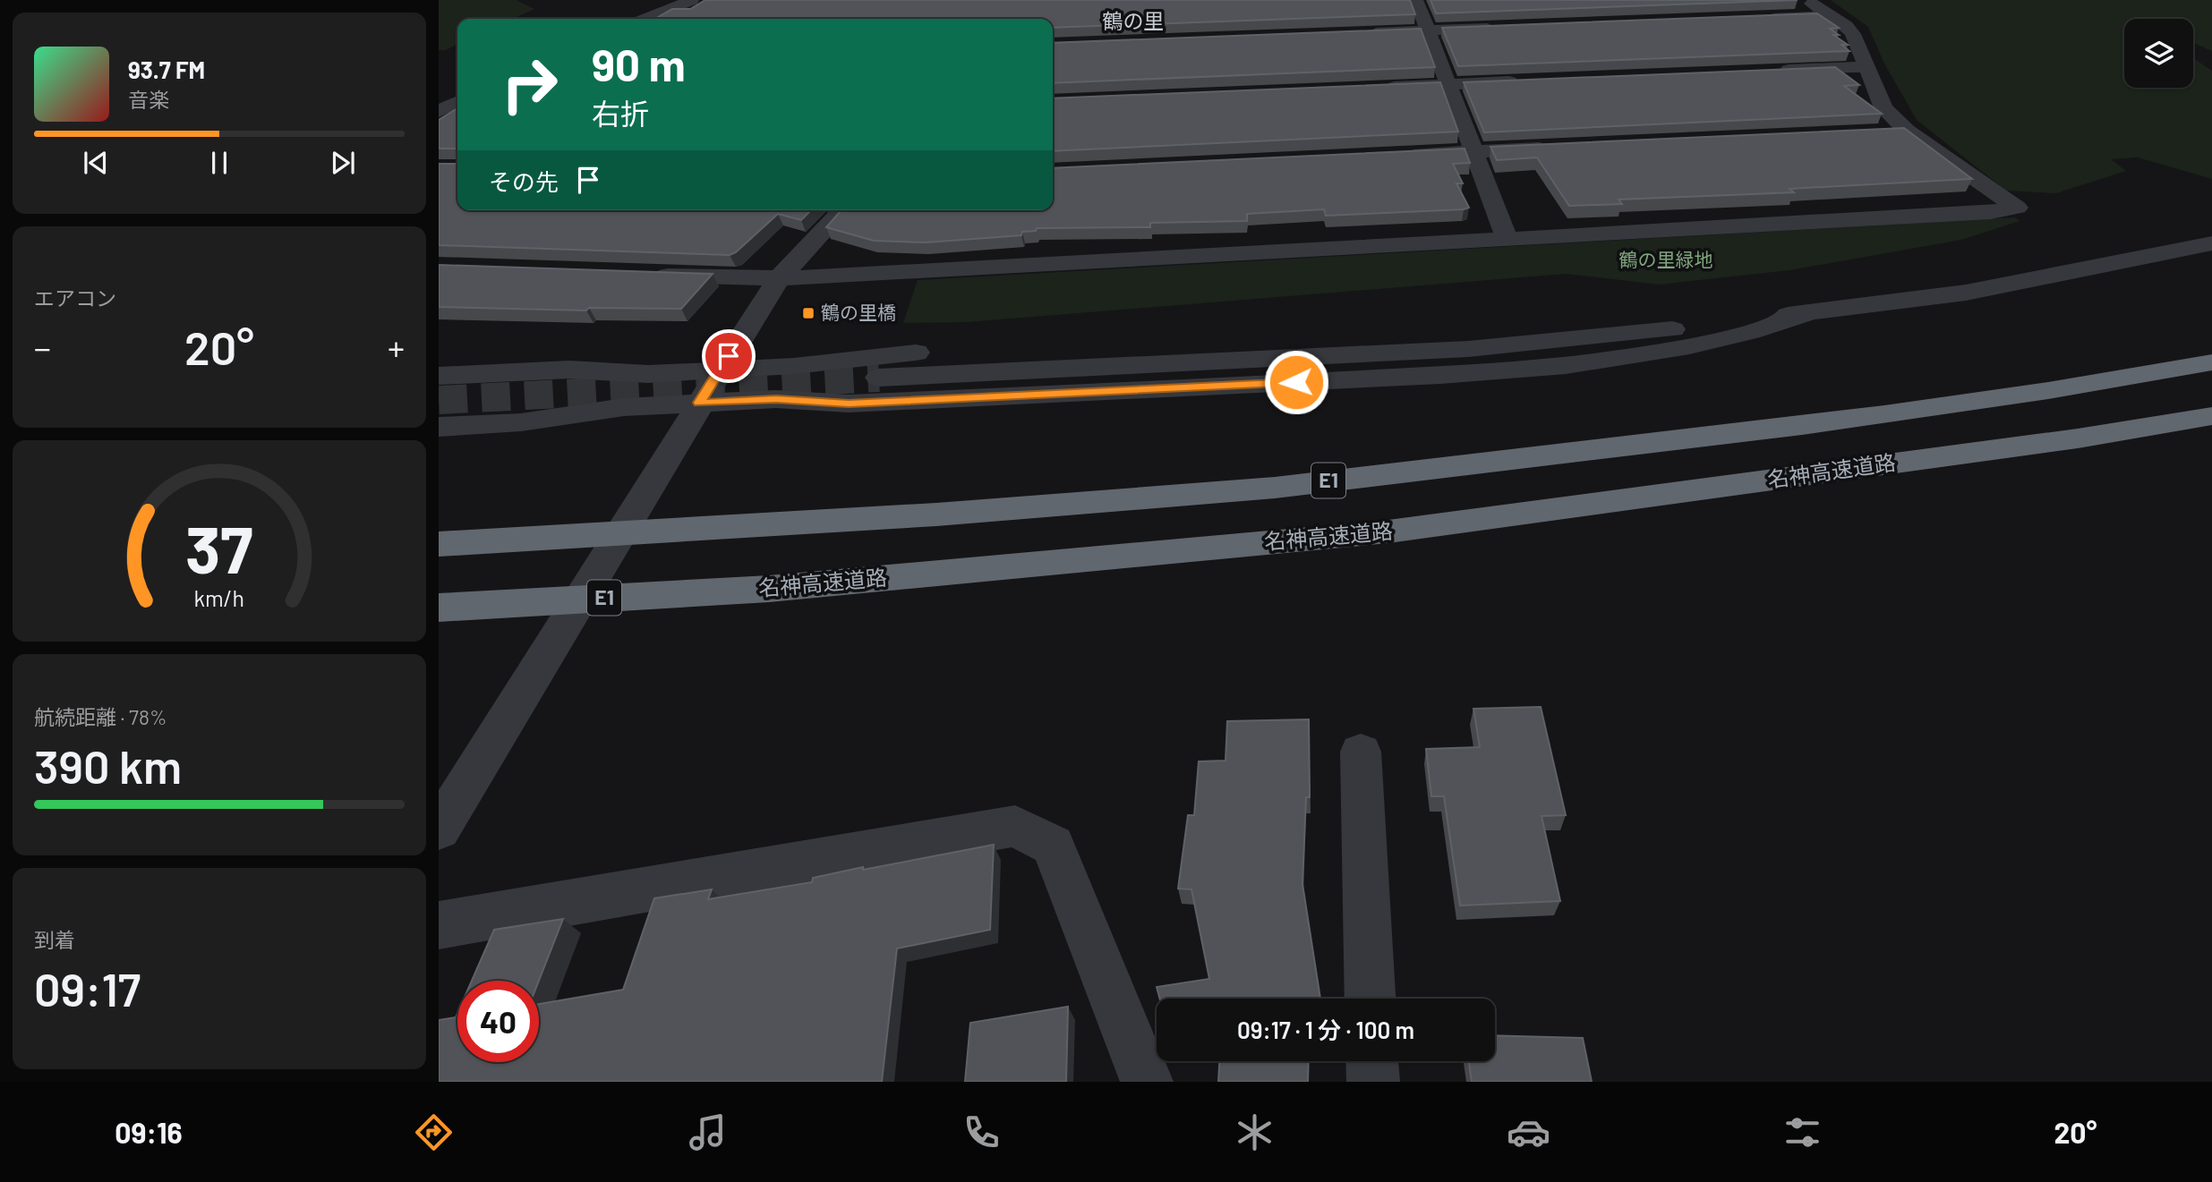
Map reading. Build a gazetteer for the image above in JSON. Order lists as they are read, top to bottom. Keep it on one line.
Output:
{"streets":{"highway":["名神高速道路","E1"]},"districts":["鶴の里"],"parks":["鶴の里緑地"],"places":{"transit":["鶴の里橋"]},"page":{"turn":["90 m","右折"],"song":["93.7 FM","音楽"],"then":"その先","tile":["エアコン",["航続距離 · 78%","390 km"],["到着","09:17"]],"heat":["−","20°","+"],"limit":"40","trip":"09:17 · 1 分 · 100 m","tabs":["09:16","20°"],"gauge":["37","km/h"]}}
